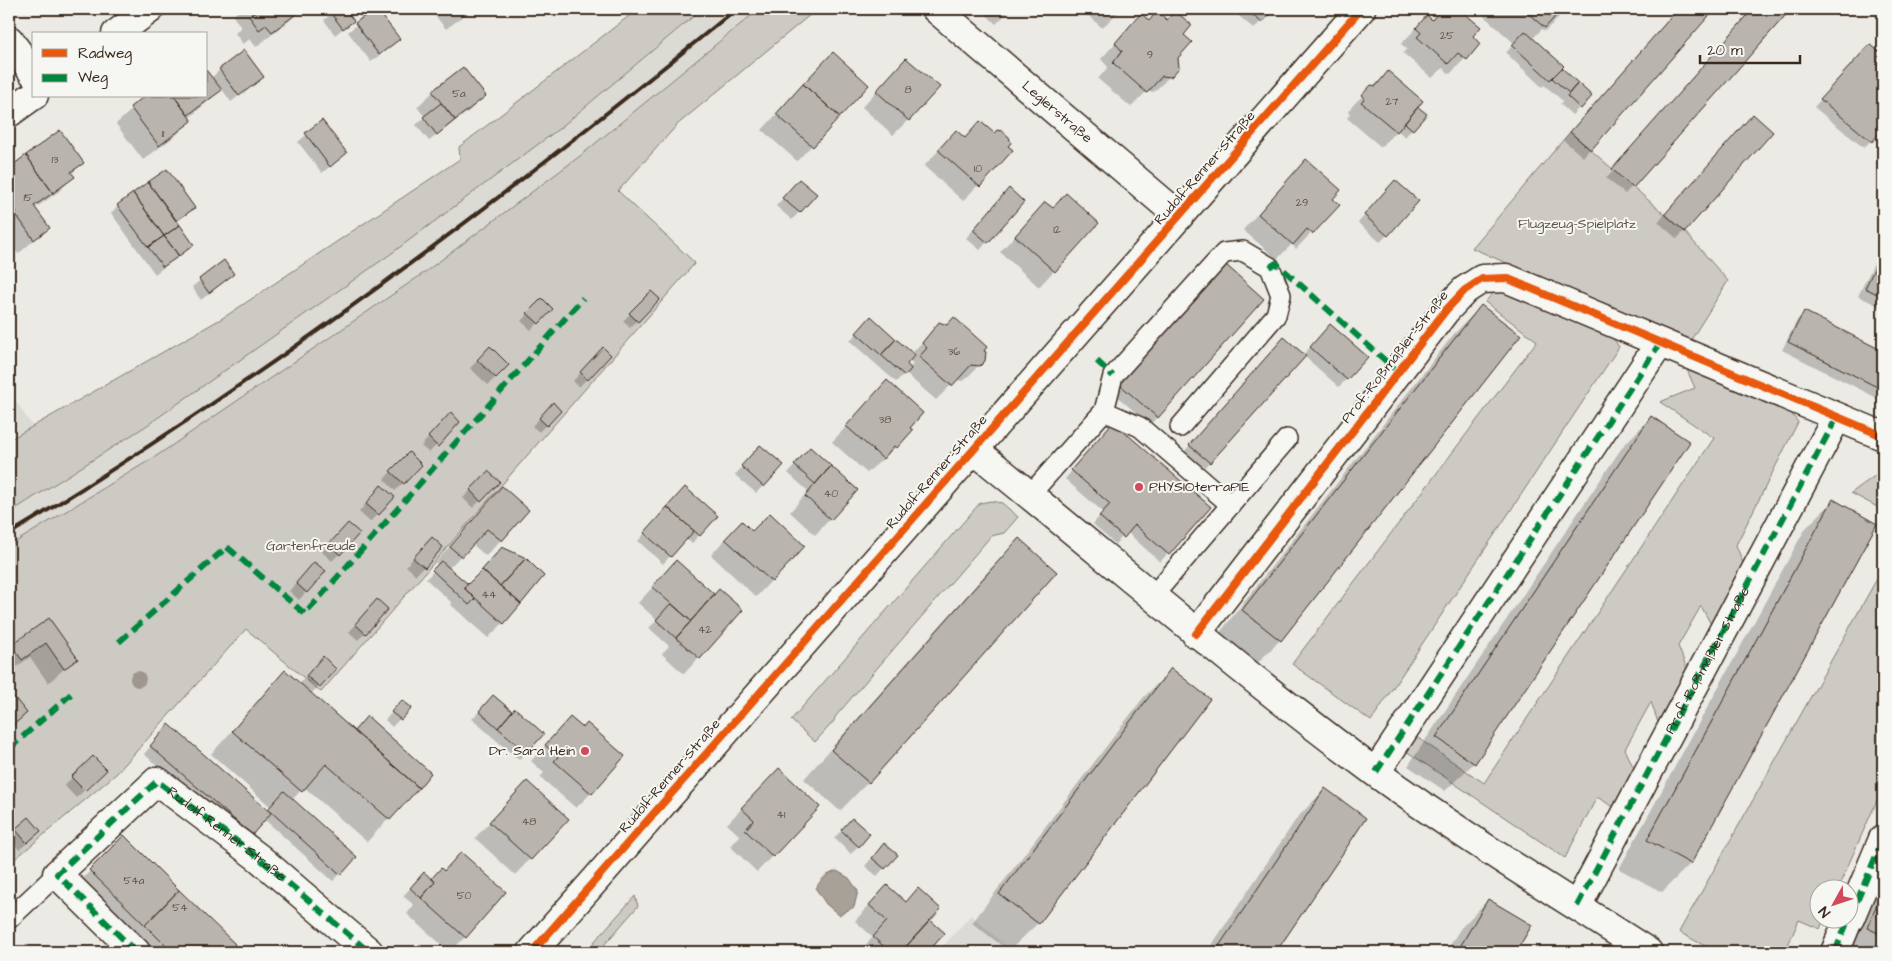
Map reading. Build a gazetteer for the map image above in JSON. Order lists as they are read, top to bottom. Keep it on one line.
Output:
{"streets":{"street":["Leglerstraße","Rudolf-Renner-Straße","Prof.-Roßmäßler-Straße"]},"crossings":[["Leglerstraße","Rudolf-Renner-Straße"]],"parks":["Flugzeug-Spielplatz","Gartenfreude"],"places":["PHYSIOterraPIE","Dr. Sara Hein"],"house_numbers":["25","9","8","5a","27","11","13","10","15","29","12","36","38","40","44","42","41","48","54a","50","54"],"legend":["Radweg","Weg"],"scale_bar":"20 m","north":"bottom left"}
